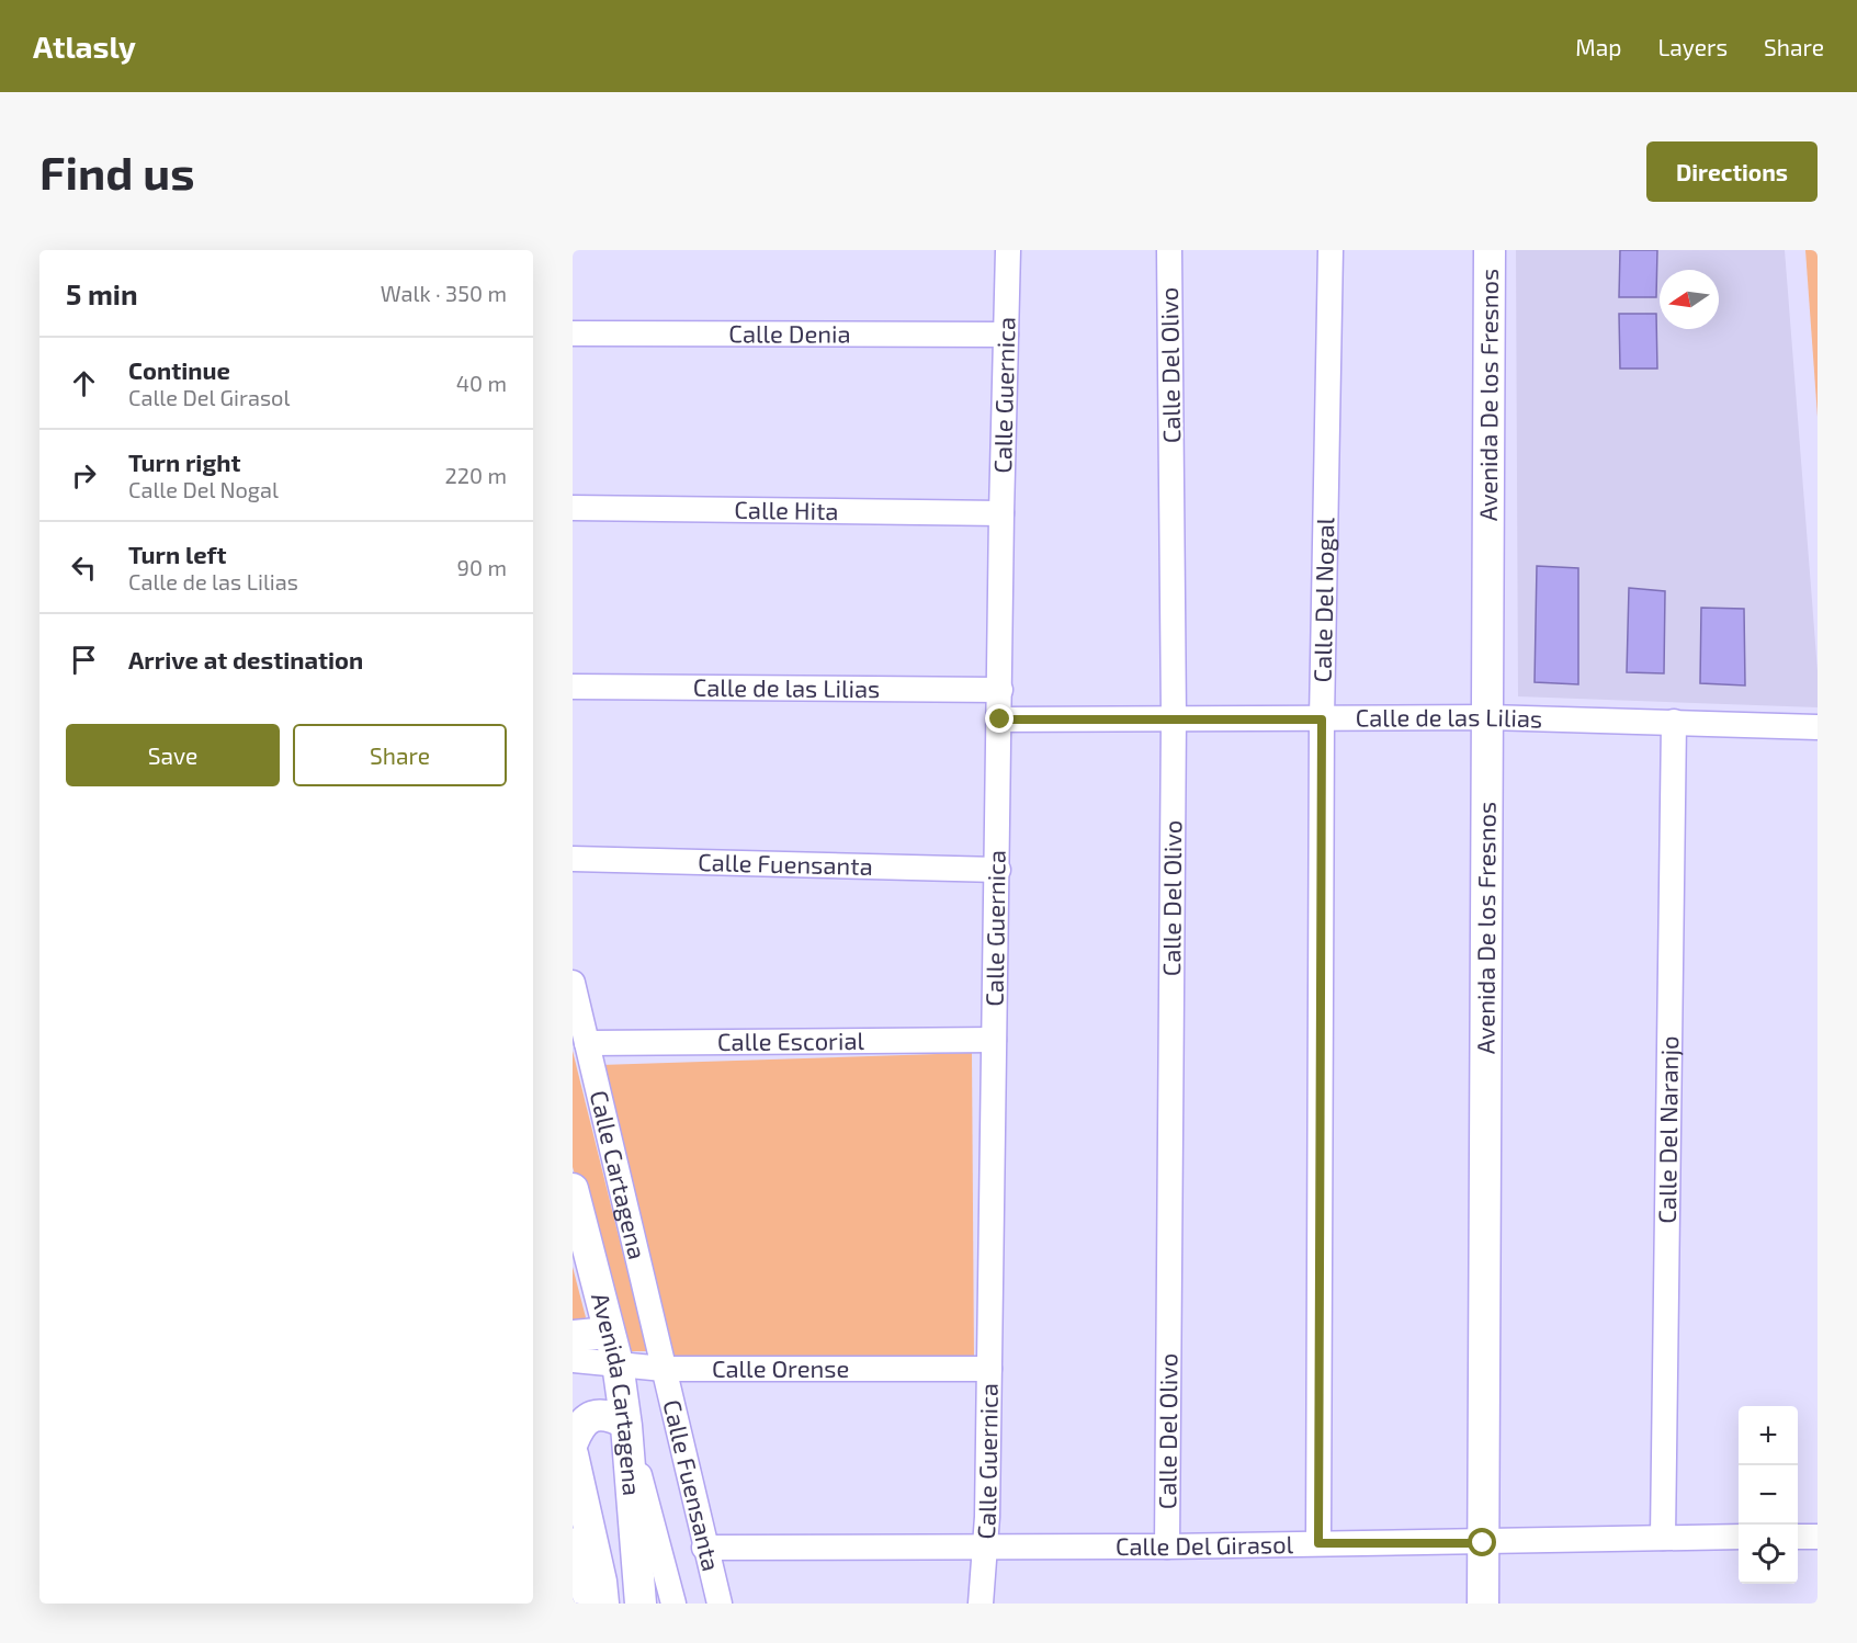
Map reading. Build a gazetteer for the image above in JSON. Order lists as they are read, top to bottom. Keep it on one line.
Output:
{"streets":{"street":["Calle Denia","Calle Del Olivo","Calle Guernica","Avenida De los Fresnos","Calle Hita","Calle Del Nogal","Calle de las Lilias","Calle Fuensanta","Calle Escorial","Calle Del Naranjo","Calle Cartagena","Calle Orense","Avenida Cartagena","Calle Del Girasol"]},"crossings":[["Calle Denia","Calle Guernica"],["Calle Del Olivo","Calle de las Lilias"],["Calle Del Olivo","Calle Del Girasol"],["Calle Guernica","Calle Hita"],["Calle Guernica","Calle de las Lilias"],["Calle Guernica","Calle Fuensanta"],["Calle Guernica","Calle Escorial"],["Calle Guernica","Calle Orense"],["Calle Guernica","Calle Del Girasol"],["Avenida De los Fresnos","Calle de las Lilias"],["Avenida De los Fresnos","Calle Del Girasol"],["Calle Del Nogal","Calle de las Lilias"],["Calle Del Nogal","Calle Del Girasol"],["Calle de las Lilias","Calle Del Naranjo"],["Calle Fuensanta","Calle Cartagena"],["Calle Fuensanta","Calle Orense"],["Calle Fuensanta","Calle Del Girasol"],["Calle Escorial","Calle Cartagena"],["Calle Del Naranjo","Calle Del Girasol"],["Calle Cartagena","Calle Orense"],["Calle Orense","Avenida Cartagena"]],"north":"left","page":{"header":"Atlasly","nav":["Map","Layers","Share"],"buttons":["Directions",["Save","Share"]],"title":"Find us","heading":["5 min","Walk · 350 m"],"list":[["Continue","Calle Del Girasol","40 m"],["Turn right","Calle Del Nogal","220 m"],["Turn left","Calle de las Lilias","90 m"],"Arrive at destination"],"map_buttons":["+","−"]}}
